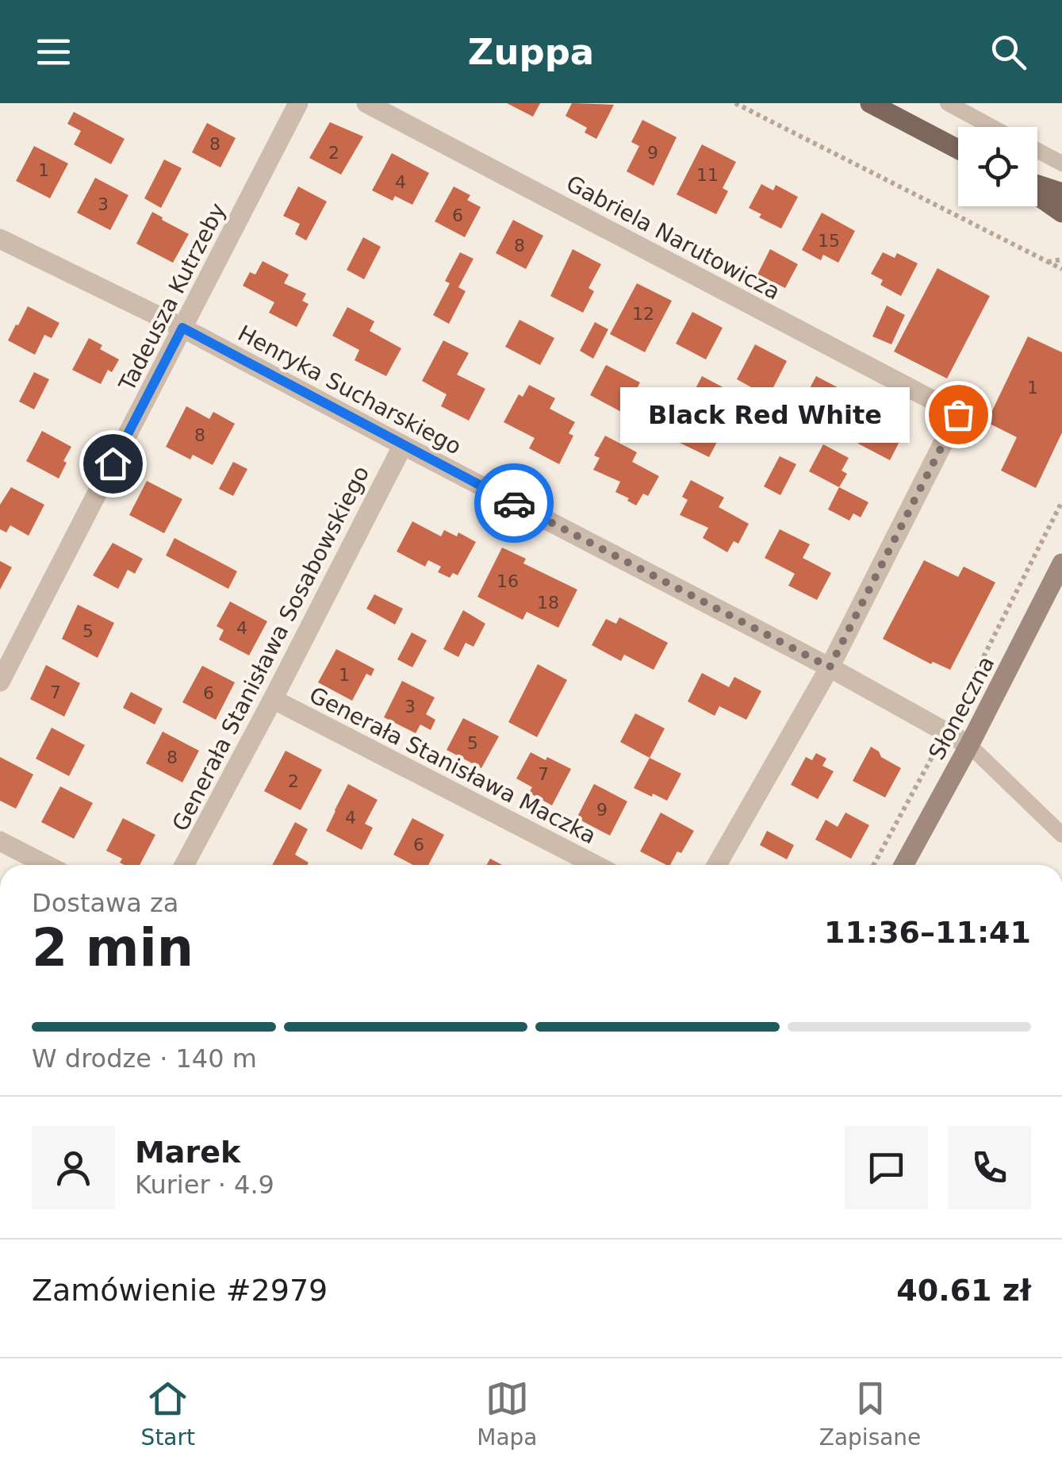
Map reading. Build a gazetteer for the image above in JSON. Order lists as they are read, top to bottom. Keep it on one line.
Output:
{"streets":{"street":["Gabriela Narutowicza","Tadeusza Kutrzeby","Henryka Sucharskiego","Generała Stanisława Sosabowskiego","Słoneczna","Generała Stanisława Maczka"]},"crossings":[["Gabriela Narutowicza","Henryka Sucharskiego"],["Tadeusza Kutrzeby","Henryka Sucharskiego"],["Henryka Sucharskiego","Generała Stanisława Sosabowskiego"],["Henryka Sucharskiego","Słoneczna"],["Generała Stanisława Sosabowskiego","Generała Stanisława Maczka"]],"places":["Black Red White"],"house_numbers":["8","2","9","1","11","4","3","6","15","8","12","1","8","16","18","4","5","1","7","6","3","5","8","7","2","9","4","6"],"page":{"header":"Zuppa","bubble":"Black Red White","heading":["2 min","Dostawa za","11:36–11:41"],"panel":["Marek","Kurier · 4.9","Zamówienie #2979","40.61 zł"],"bar":"W drodze · 140 m","tabs":["Start","Mapa","Zapisane"]}}
